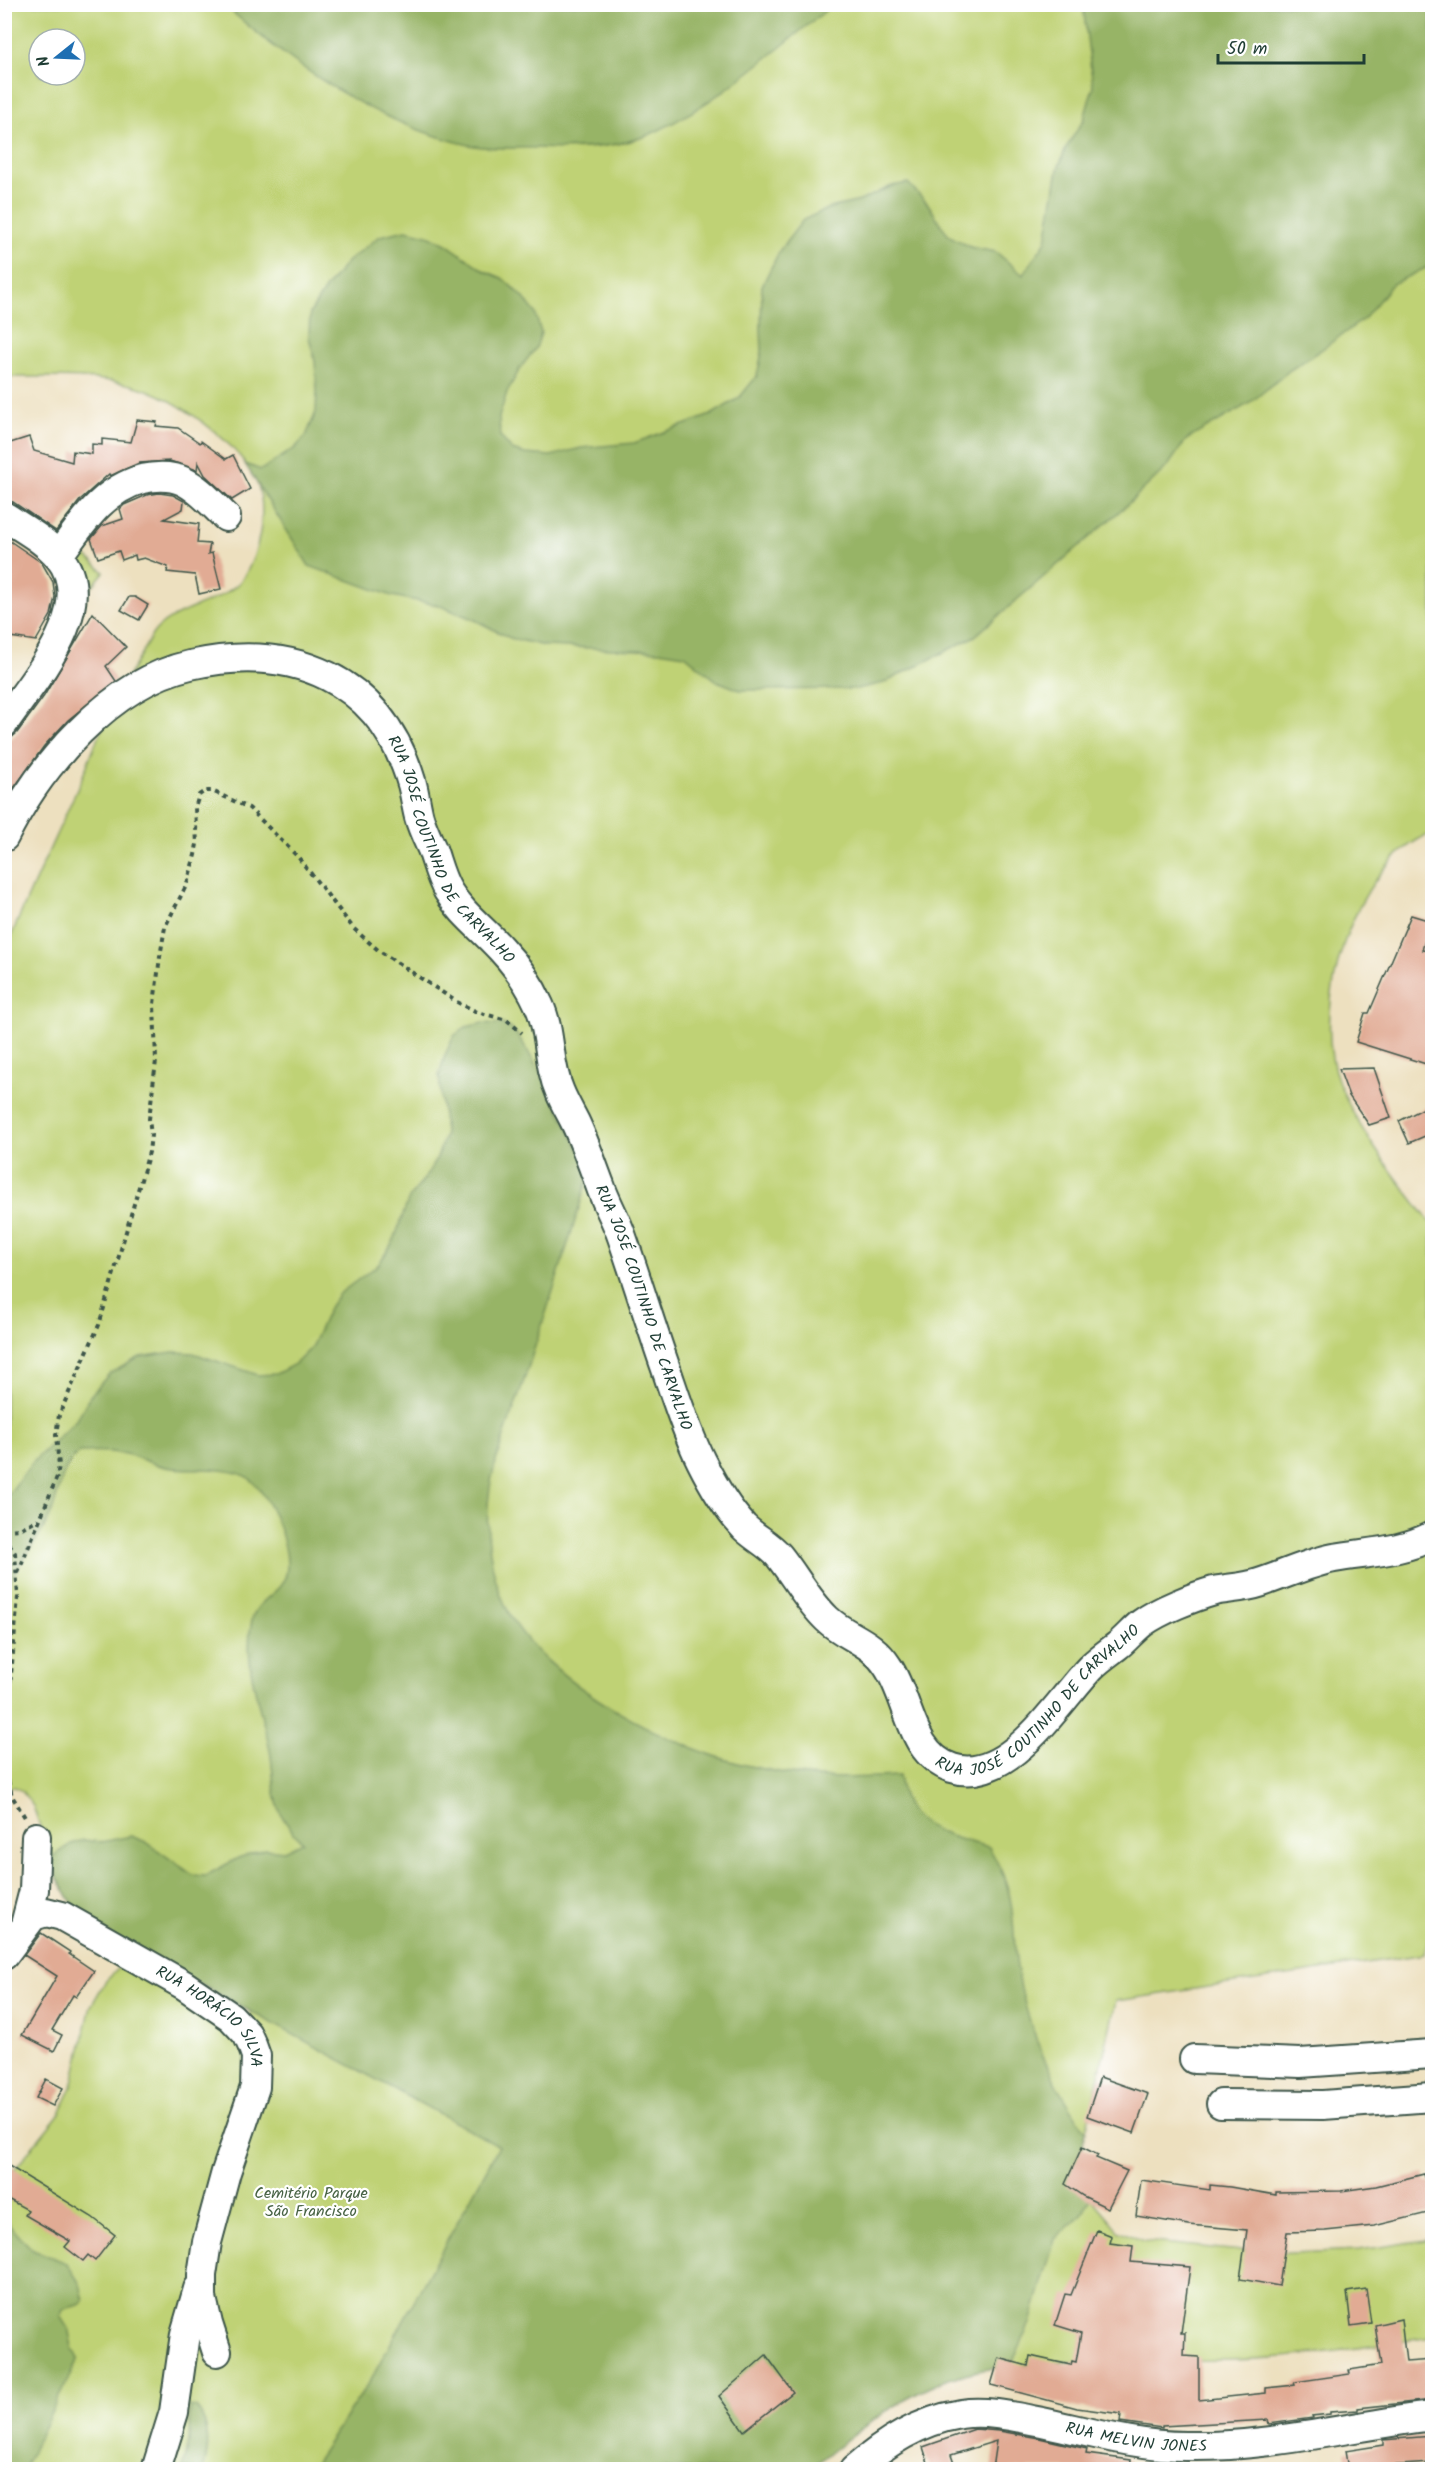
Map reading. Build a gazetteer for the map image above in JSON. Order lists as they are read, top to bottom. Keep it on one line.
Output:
{"streets":{"street":["RUA JOSÉ COUTINHO DE CARVALHO","RUA HORÁCIO SILVA","RUA MELVIN JONES"]},"parks":["Cemitério Parque São Francisco"],"scale_bar":"50 m","north":"left"}
